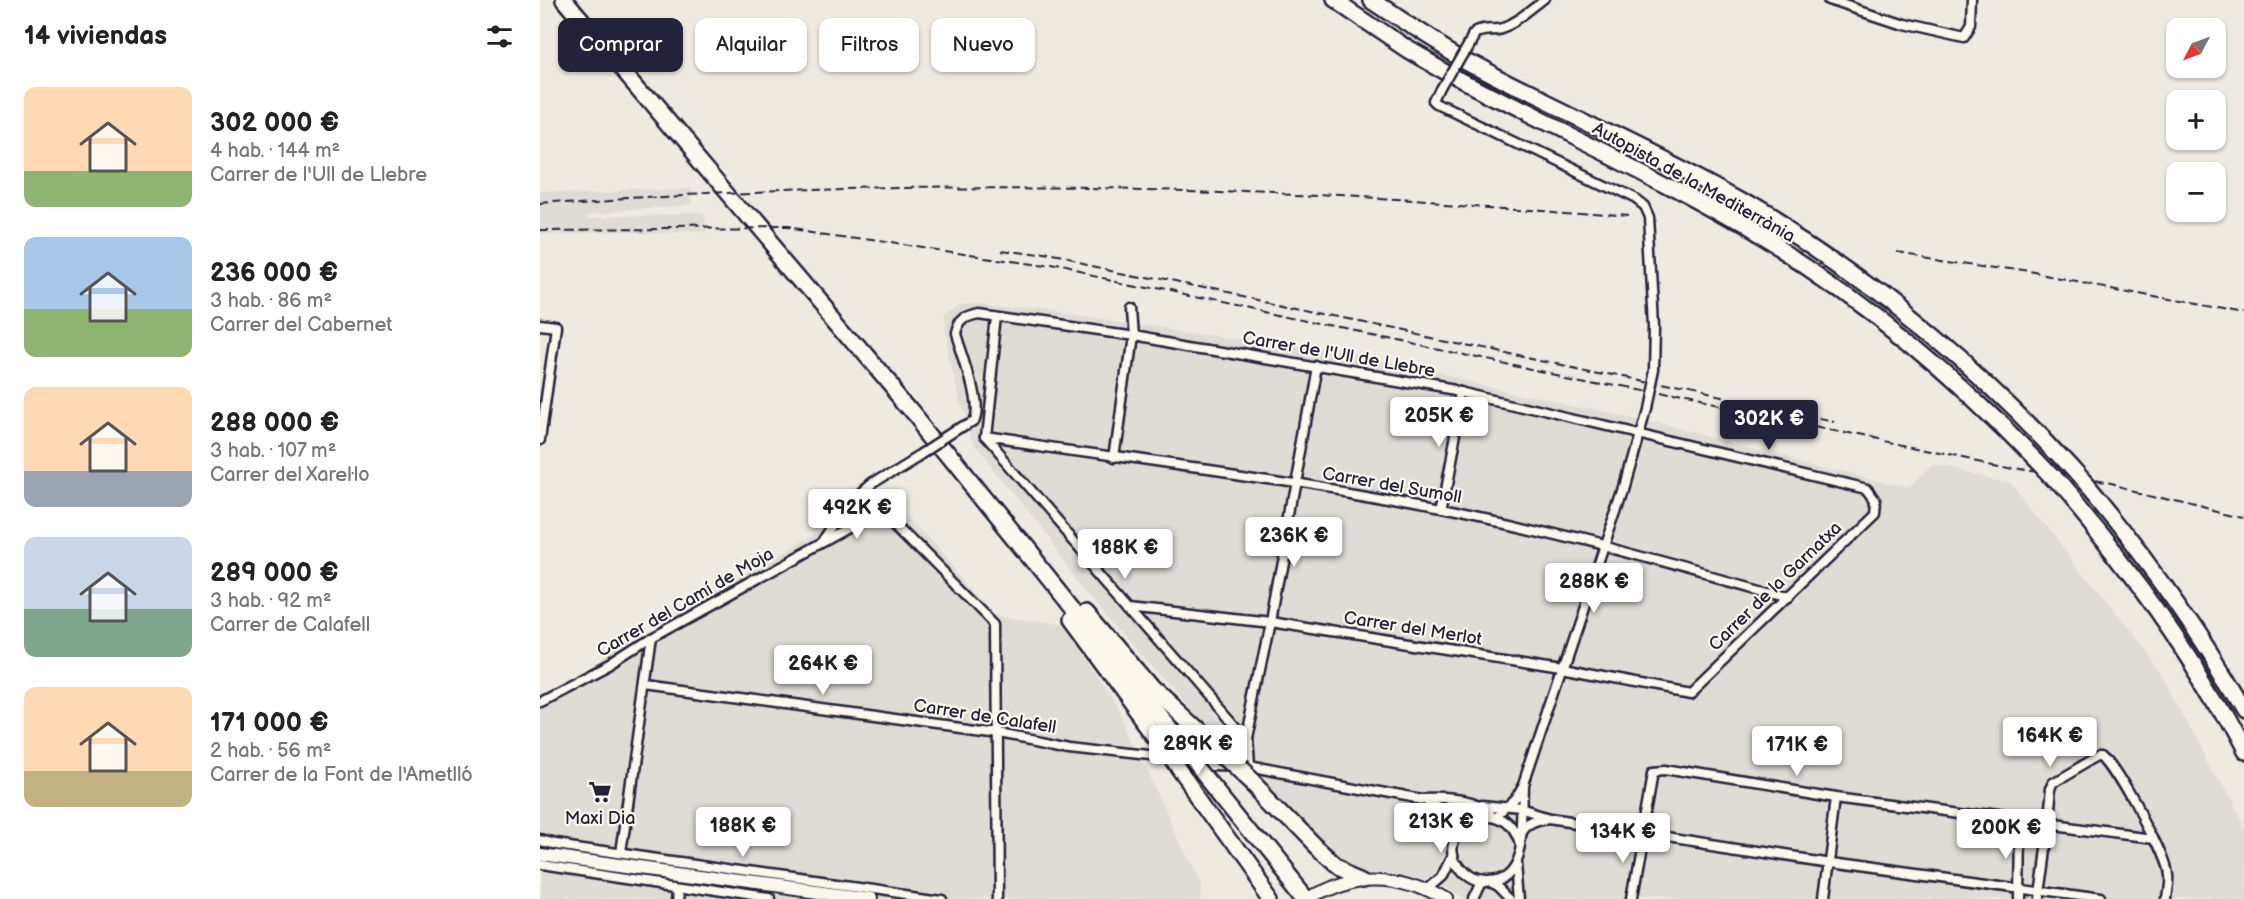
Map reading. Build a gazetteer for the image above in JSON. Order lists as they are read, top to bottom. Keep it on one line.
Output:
{"streets":{"highway":["Autopista de la Mediterrània"],"street":["Carrer de l'Ull de Llebre","Carrer del Sumoll","Carrer de la Garnatxa","Carrer del Camí de Moja","Carrer del Merlot","Carrer de Calafell"]},"crossings":[["Carrer de l'Ull de Llebre","Carrer de la Garnatxa"],["Carrer de l'Ull de Llebre","Carrer del Camí de Moja"],["Carrer del Sumoll","Carrer de la Garnatxa"],["Carrer de la Garnatxa","Carrer del Merlot"],["Carrer del Camí de Moja","Carrer de Calafell"]],"places":{"supermarket":["Maxi Dia"]},"north":"bottom left","page":{"heading":"14 viviendas","map_buttons":["+","−"],"chip":["Comprar","Alquilar","Filtros","Nuevo"],"list":[{"name":"302 000 €","note":"4 hab. · 144 m² · Carrer de l'Ull de Llebre"},{"name":"236 000 €","note":"3 hab. · 86 m² · Carrer del Cabernet"},{"name":"288 000 €","note":"3 hab. · 107 m² · Carrer del Xarel·lo"},{"name":"289 000 €","note":"3 hab. · 92 m² · Carrer de Calafell"},{"name":"171 000 €","note":"2 hab. · 56 m² · Carrer de la Font de l'Ametlló"}],"price":["205K €","302K €","492K €","236K €","188K €","288K €","264K €","164K €","289K €","171K €","213K €","188K €","200K €","134K €"]}}
